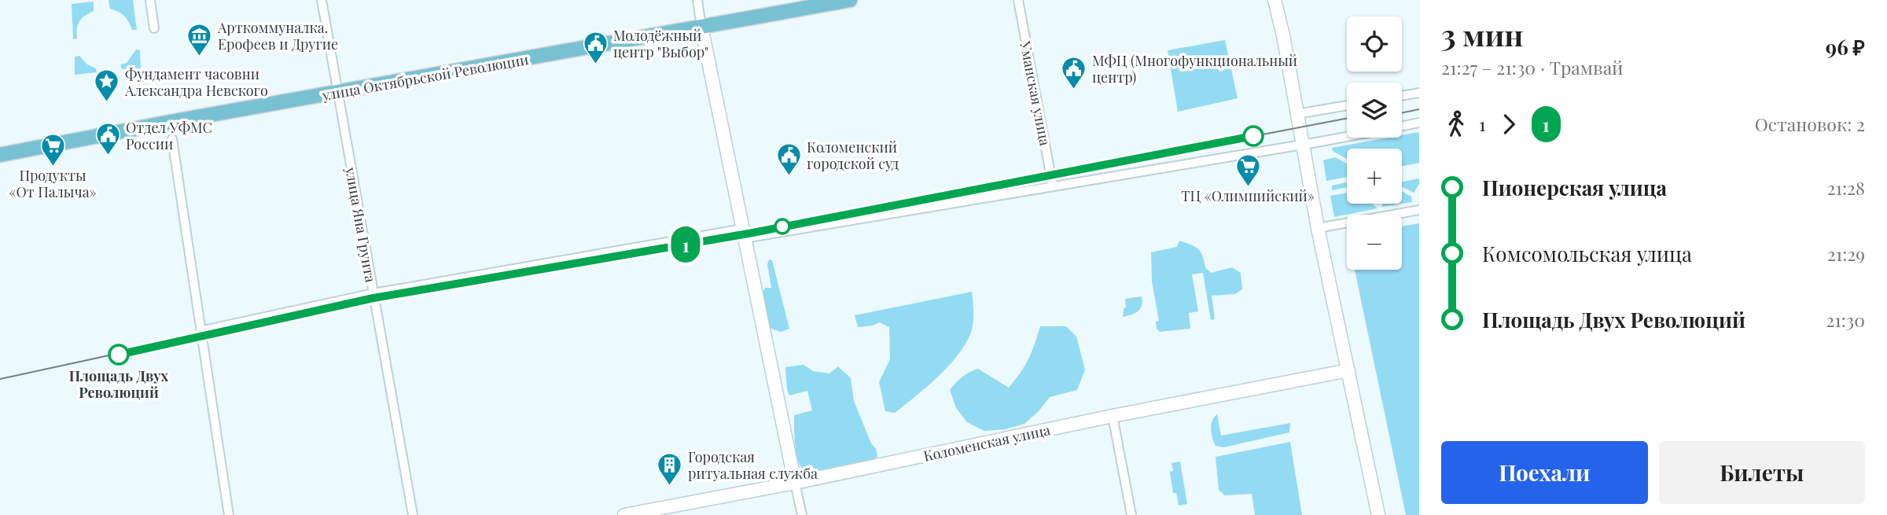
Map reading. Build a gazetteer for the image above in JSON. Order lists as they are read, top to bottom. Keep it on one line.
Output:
{"streets":{"main road":["улица Октябрьской Революции"],"street":["Уманская улица","улица Яна Грунта","Коломенская улица"]},"crossings":[["улица Октябрьской Революции","улица Яна Грунта"]],"places":{"museum":["Арткоммуналка. Ерофеев и Другие"],"public building":["Молодёжный центр \"Выбор\"","МФЦ (Многофункциональный центр)","Отдел УФМС России","Коломенский городской суд"],"place":["Фундамент часовни Александра Невского"],"supermarket":["Продукты «От Палыча»","ТЦ «Олимпийский»"],"other":["Площадь Двух Революций"],"building":["Городская ритуальная служба"]},"lines":["tram line 1"],"page":{"on_map":"1","heading":["3 мин","21:27 – 21:30 · Трамвай","96 ₽"],"map_buttons":["+","−"],"legs":["1","1","Остановок: 2"],"list":[{"name":"Пионерская улица","value":"21:28"},{"name":"Комсомольская улица","value":"21:29"},{"name":"Площадь Двух Революций","value":"21:30"}],"buttons":["Поехали","Билеты"]}}
